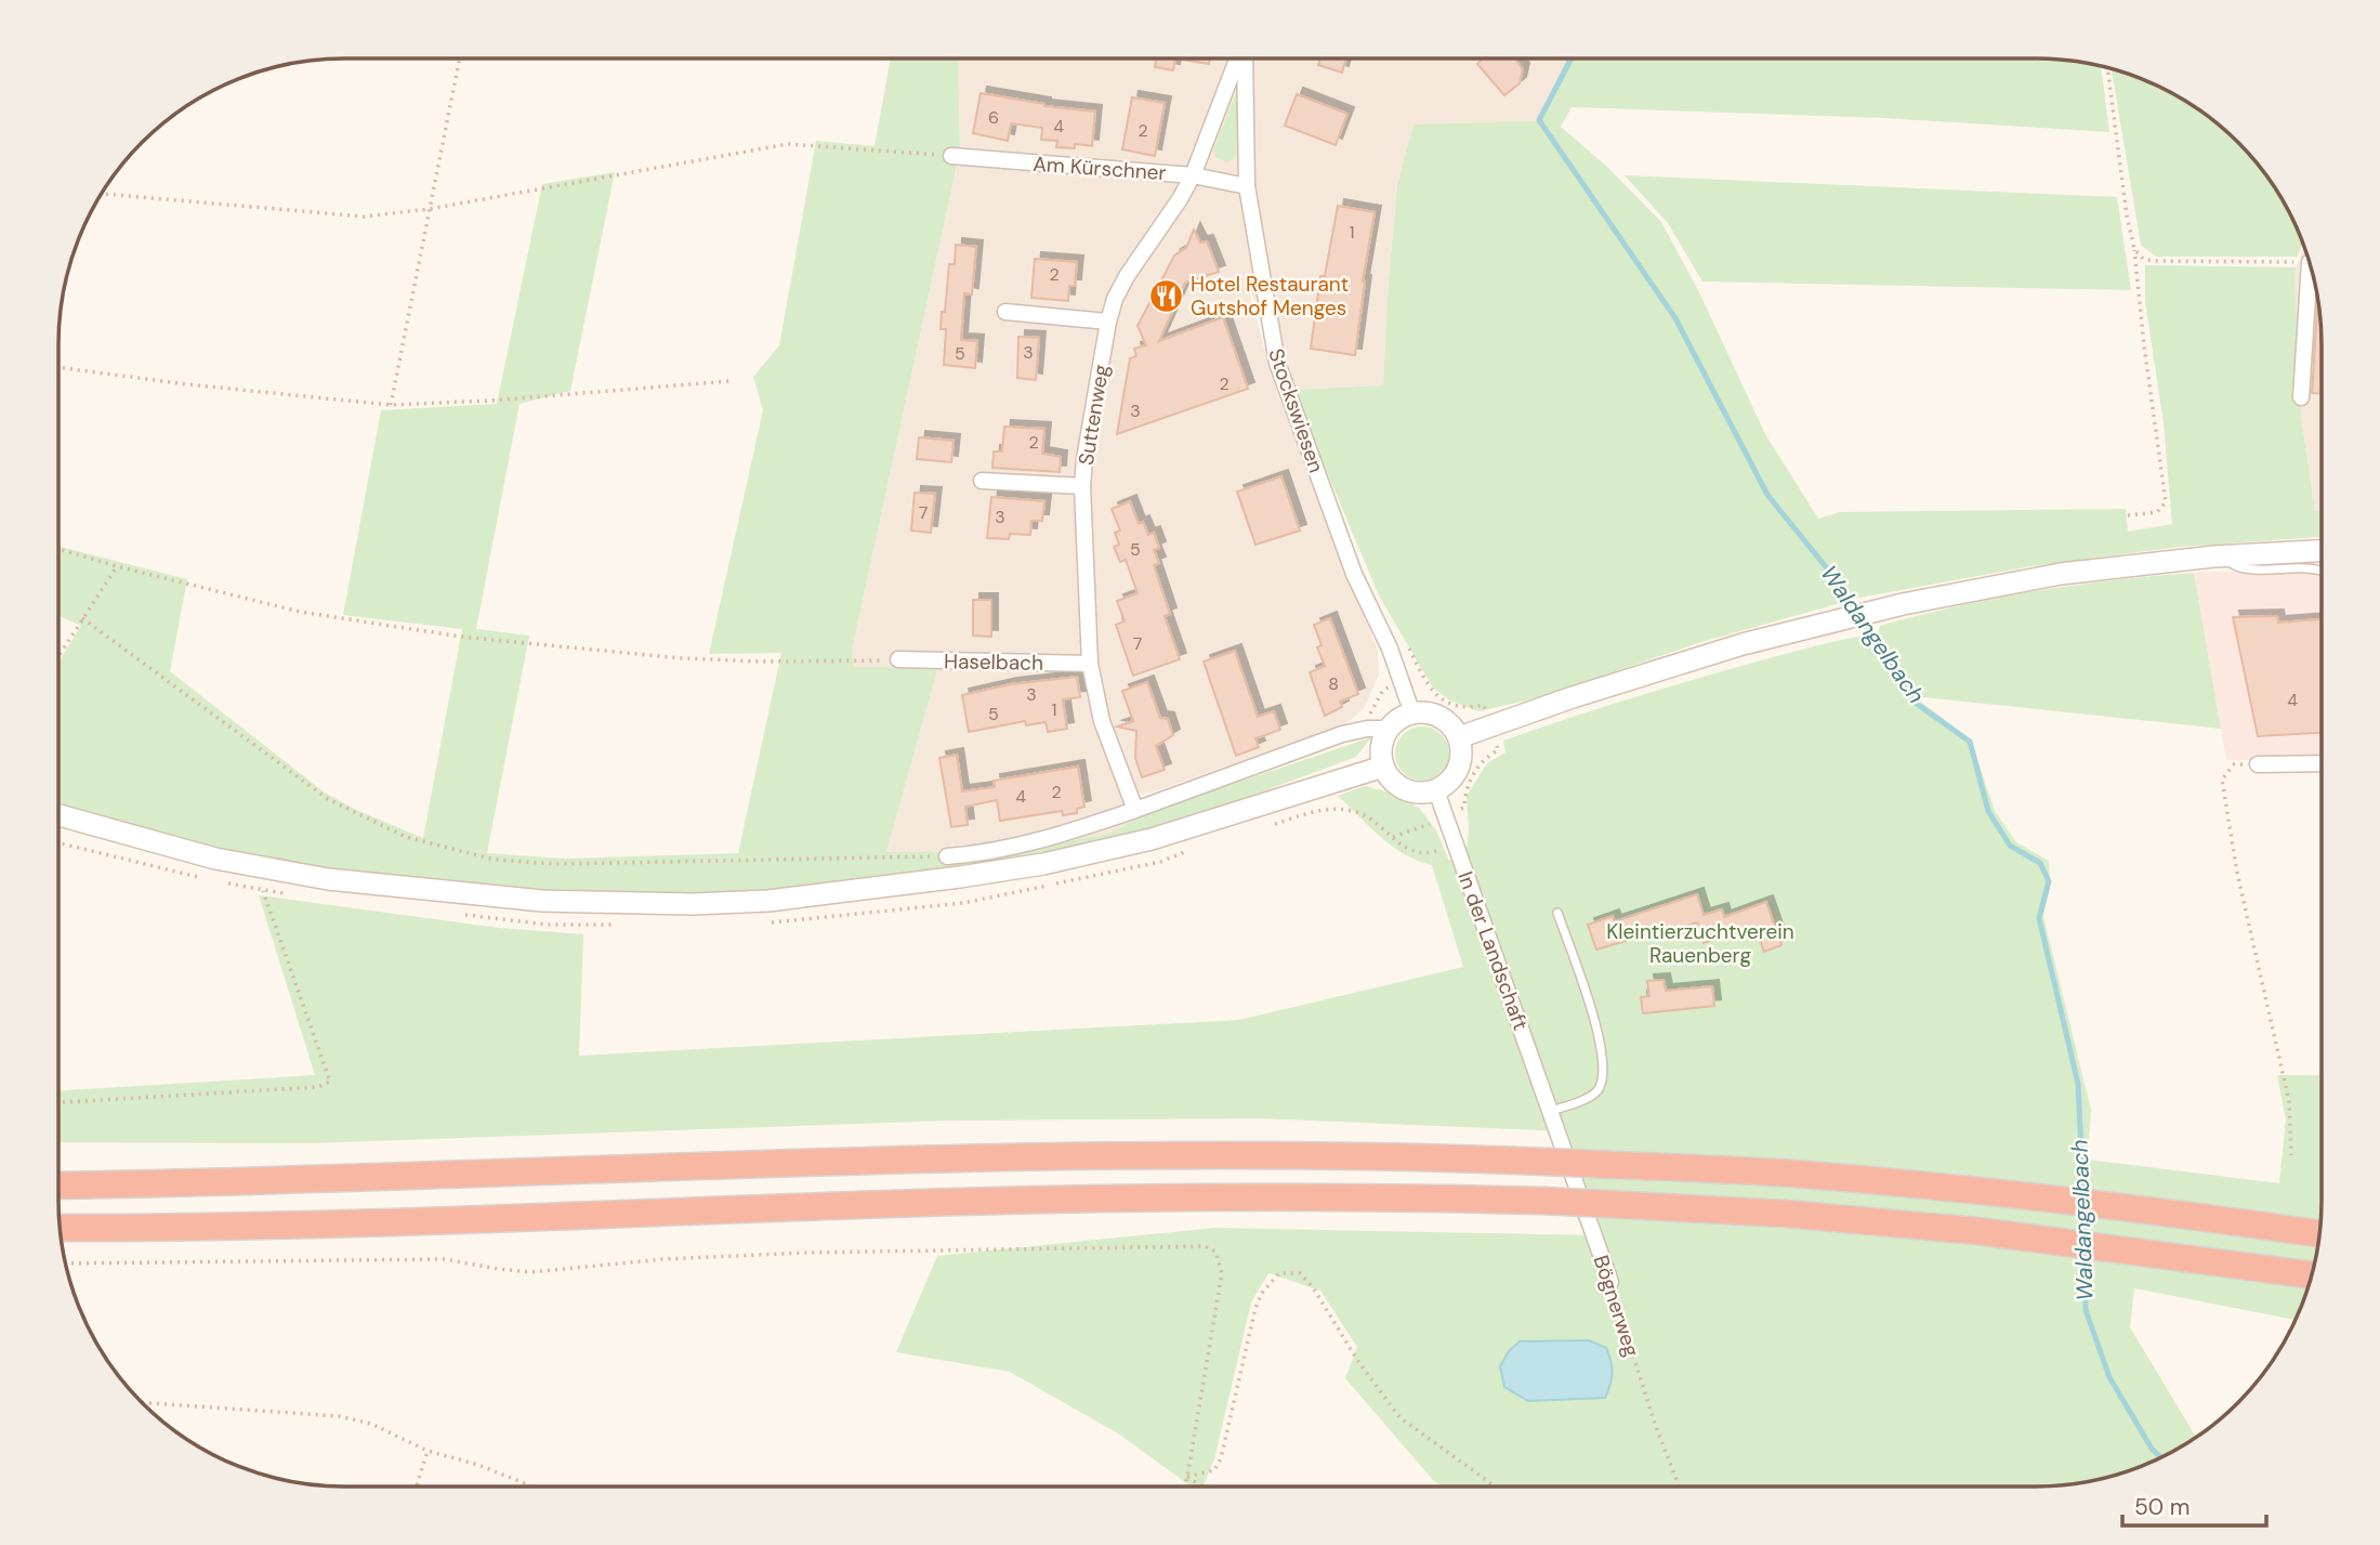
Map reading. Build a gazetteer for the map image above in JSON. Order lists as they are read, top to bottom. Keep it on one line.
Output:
{"streets":{"street":["Am Kürschner","Stockswiesen","Suttenweg","Haselbach","In der Landschaft","Bögnerweg"]},"crossings":[["Am Kürschner","Stockswiesen"],["Am Kürschner","Suttenweg"],["Stockswiesen","In der Landschaft"],["Suttenweg","Haselbach"],["In der Landschaft","Bögnerweg"]],"water":["Waldangelbach"],"parks":["Kleintierzuchtverein Rauenberg"],"places":{"restaurant":["Hotel Restaurant Gutshof Menges"]},"house_numbers":["6","4","2","1","2","3","5","2","3","2","7","3","5","7","8","3","4","1","5","2","4"],"scale_bar":"50 m"}
